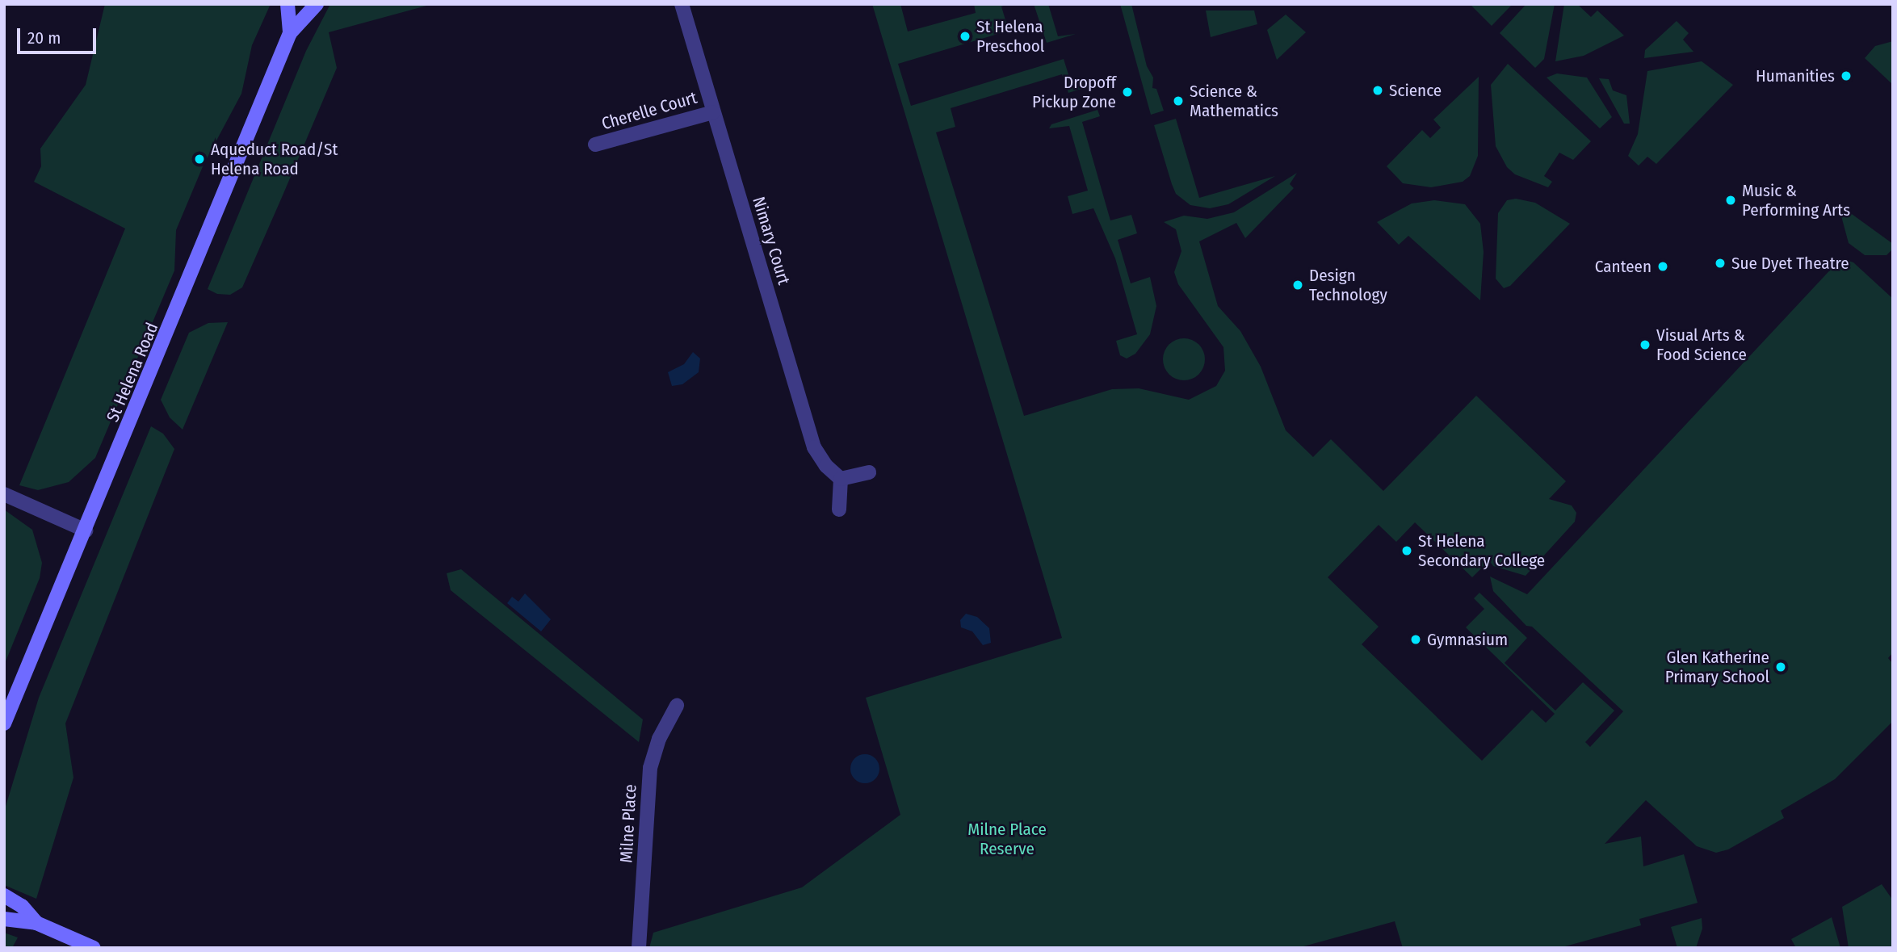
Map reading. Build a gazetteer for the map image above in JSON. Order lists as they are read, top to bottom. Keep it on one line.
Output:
{"streets":{"main road":["St Helena Road"],"street":["Cherelle Court","Nimary Court","Milne Place"]},"crossings":[["Cherelle Court","Nimary Court"]],"parks":["Milne Place Reserve"],"places":["St Helena Preschool","Humanities","Science","Dropoff Pickup Zone","Science & Mathematics","Aqueduct Road/St Helena Road","Music & Performing Arts","Sue Dyet Theatre","Canteen","Design Technology","Visual Arts & Food Science","St Helena Secondary College","Gymnasium","Glen Katherine Primary School"],"scale_bar":"20 m"}
